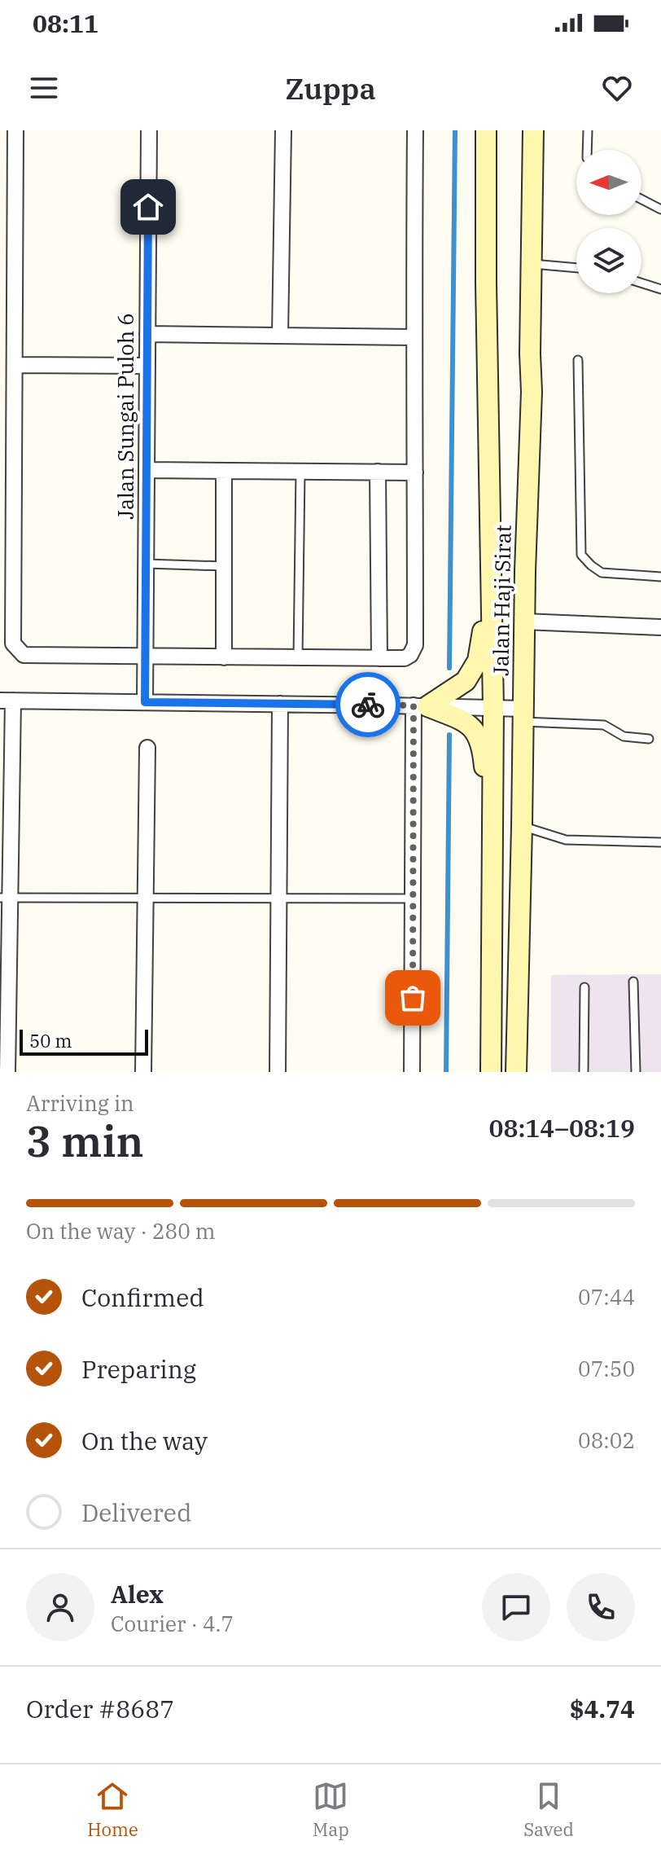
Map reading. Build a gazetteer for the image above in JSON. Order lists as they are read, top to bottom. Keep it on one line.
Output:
{"streets":{"main road":["Jalan Haji Sirat"],"street":["Jalan Sungai Puloh 6"]},"scale_bar":"50 m","north":"left","page":{"status":"08:11","header":"Zuppa","scale":"50 m","heading":["3 min","Arriving in","08:14–08:19"],"panel":["Alex","Courier · 4.7","Order #8687","$4.74"],"bar":"On the way · 280 m","list":[["Confirmed","07:44"],["Preparing","07:50"],["On the way","08:02"],"Delivered"],"tabs":["Home","Map","Saved"]}}
